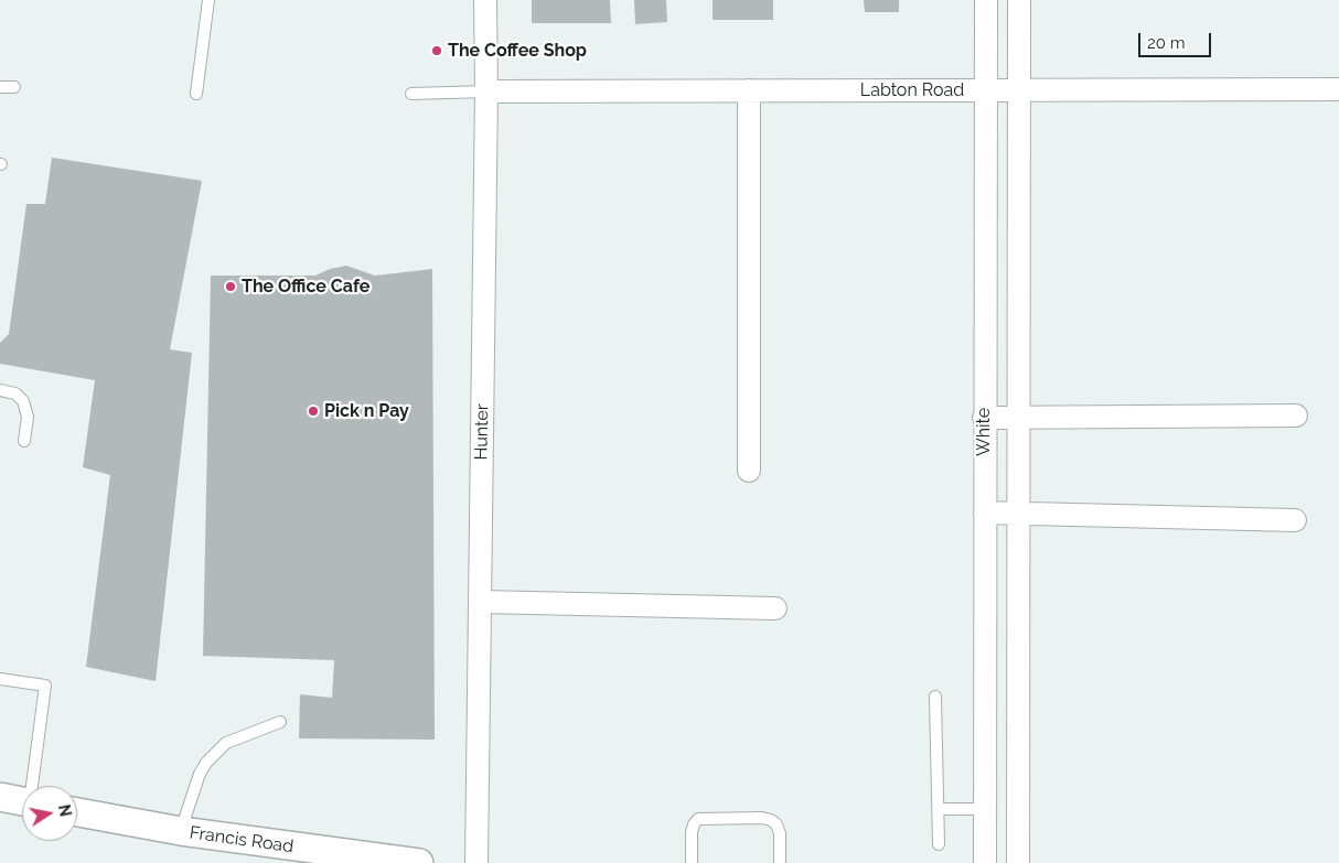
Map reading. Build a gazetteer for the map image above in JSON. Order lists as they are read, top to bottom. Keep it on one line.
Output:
{"streets":{"street":["Labton Road","Hunter","White","Francis Road"]},"crossings":[["Labton Road","Hunter"],["Labton Road","White"]],"places":["The Coffee Shop","The Office Cafe","Pick n Pay"],"scale_bar":"20 m","north":"right"}
